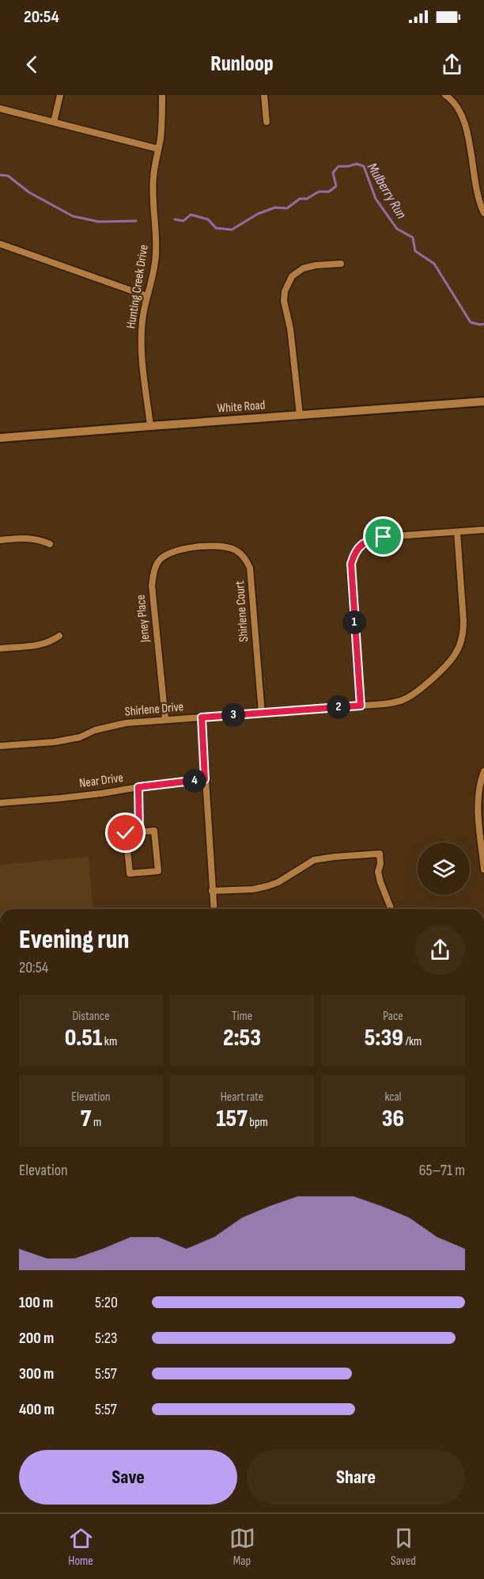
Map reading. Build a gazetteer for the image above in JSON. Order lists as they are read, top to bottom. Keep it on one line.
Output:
{"streets":{"street":["Hunting Creek Drive","White Road","Shirlene Court","Jeney Place","Shirlene Drive","Near Drive"]},"crossings":[["Hunting Creek Drive","White Road"],["Shirlene Court","Jeney Place"],["Shirlene Court","Shirlene Drive"],["Jeney Place","Shirlene Drive"]],"water":["Mulberry Run"],"page":{"status":"20:54","header":"Runloop","pins":["1","2","3","4"],"heading":["Evening run","20:54"],"stats":[["Distance","0.51 km"],["Time","2:53"],["Pace","5:39 /km"],["Elevation","7 m"],["Heart rate","157 bpm"],["kcal","36"]],"chart":["Elevation","65–71 m"],"list":[{"name":"100 m","note":"5:20"},{"name":"200 m","note":"5:23"},{"name":"300 m","note":"5:57"},{"name":"400 m","note":"5:57"}],"buttons":["Save","Share"],"tabs":["Home","Map","Saved"]}}
